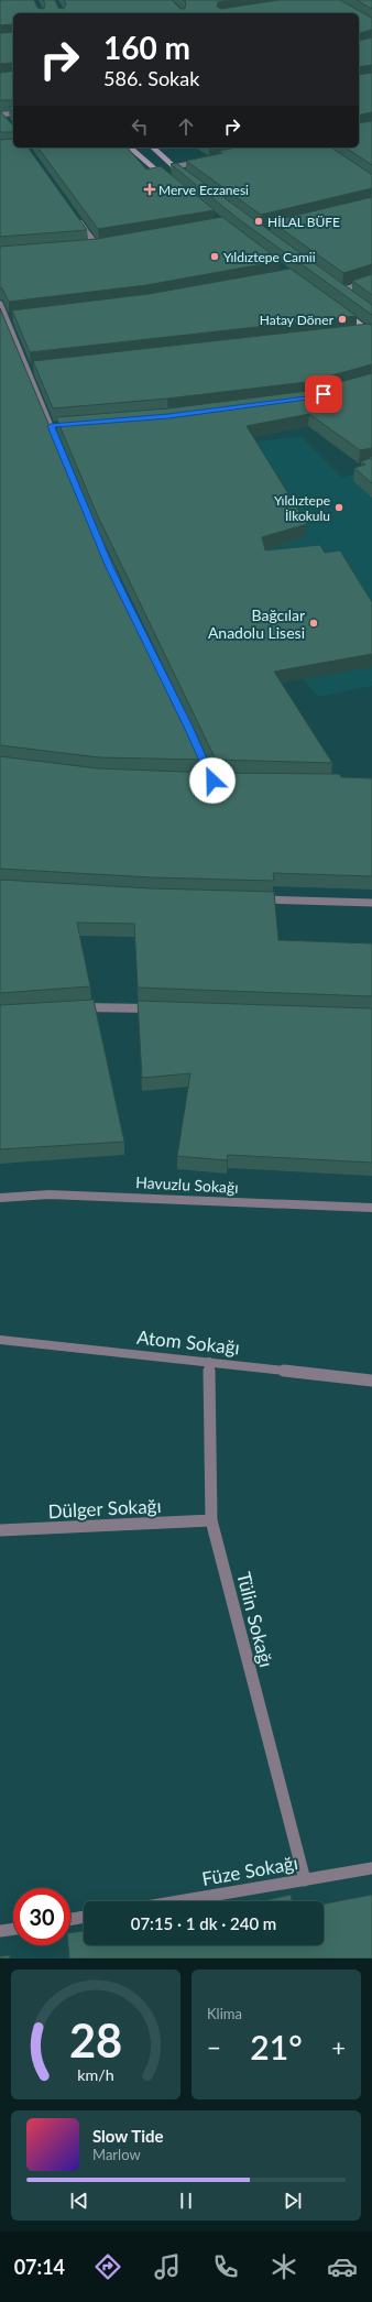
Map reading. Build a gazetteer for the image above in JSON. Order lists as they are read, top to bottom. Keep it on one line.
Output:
{"streets":{"street":["Havuzlu Sokağı","Atom Sokağı","Dülger Sokağı","Tülin Sokağı","Füze Sokağı"]},"crossings":[["Atom Sokağı","Tülin Sokağı"],["Dülger Sokağı","Tülin Sokağı"],["Tülin Sokağı","Füze Sokağı"]],"places":{"health":["Merve Eczanesi"],"other":["HİLAL BÜFE","Yıldıztepe Camii","Hatay Döner","Yıldıztepe İlkokulu","Bağcılar Anadolu Lisesi"]},"page":{"turn":["160 m","586. Sokak"],"limit":"30","trip":"07:15 · 1 dk · 240 m","tile":"Klima","heat":["−","21°","+"],"song":["Slow Tide","Marlow"],"tabs":"07:14","gauge":["28","km/h"]}}
